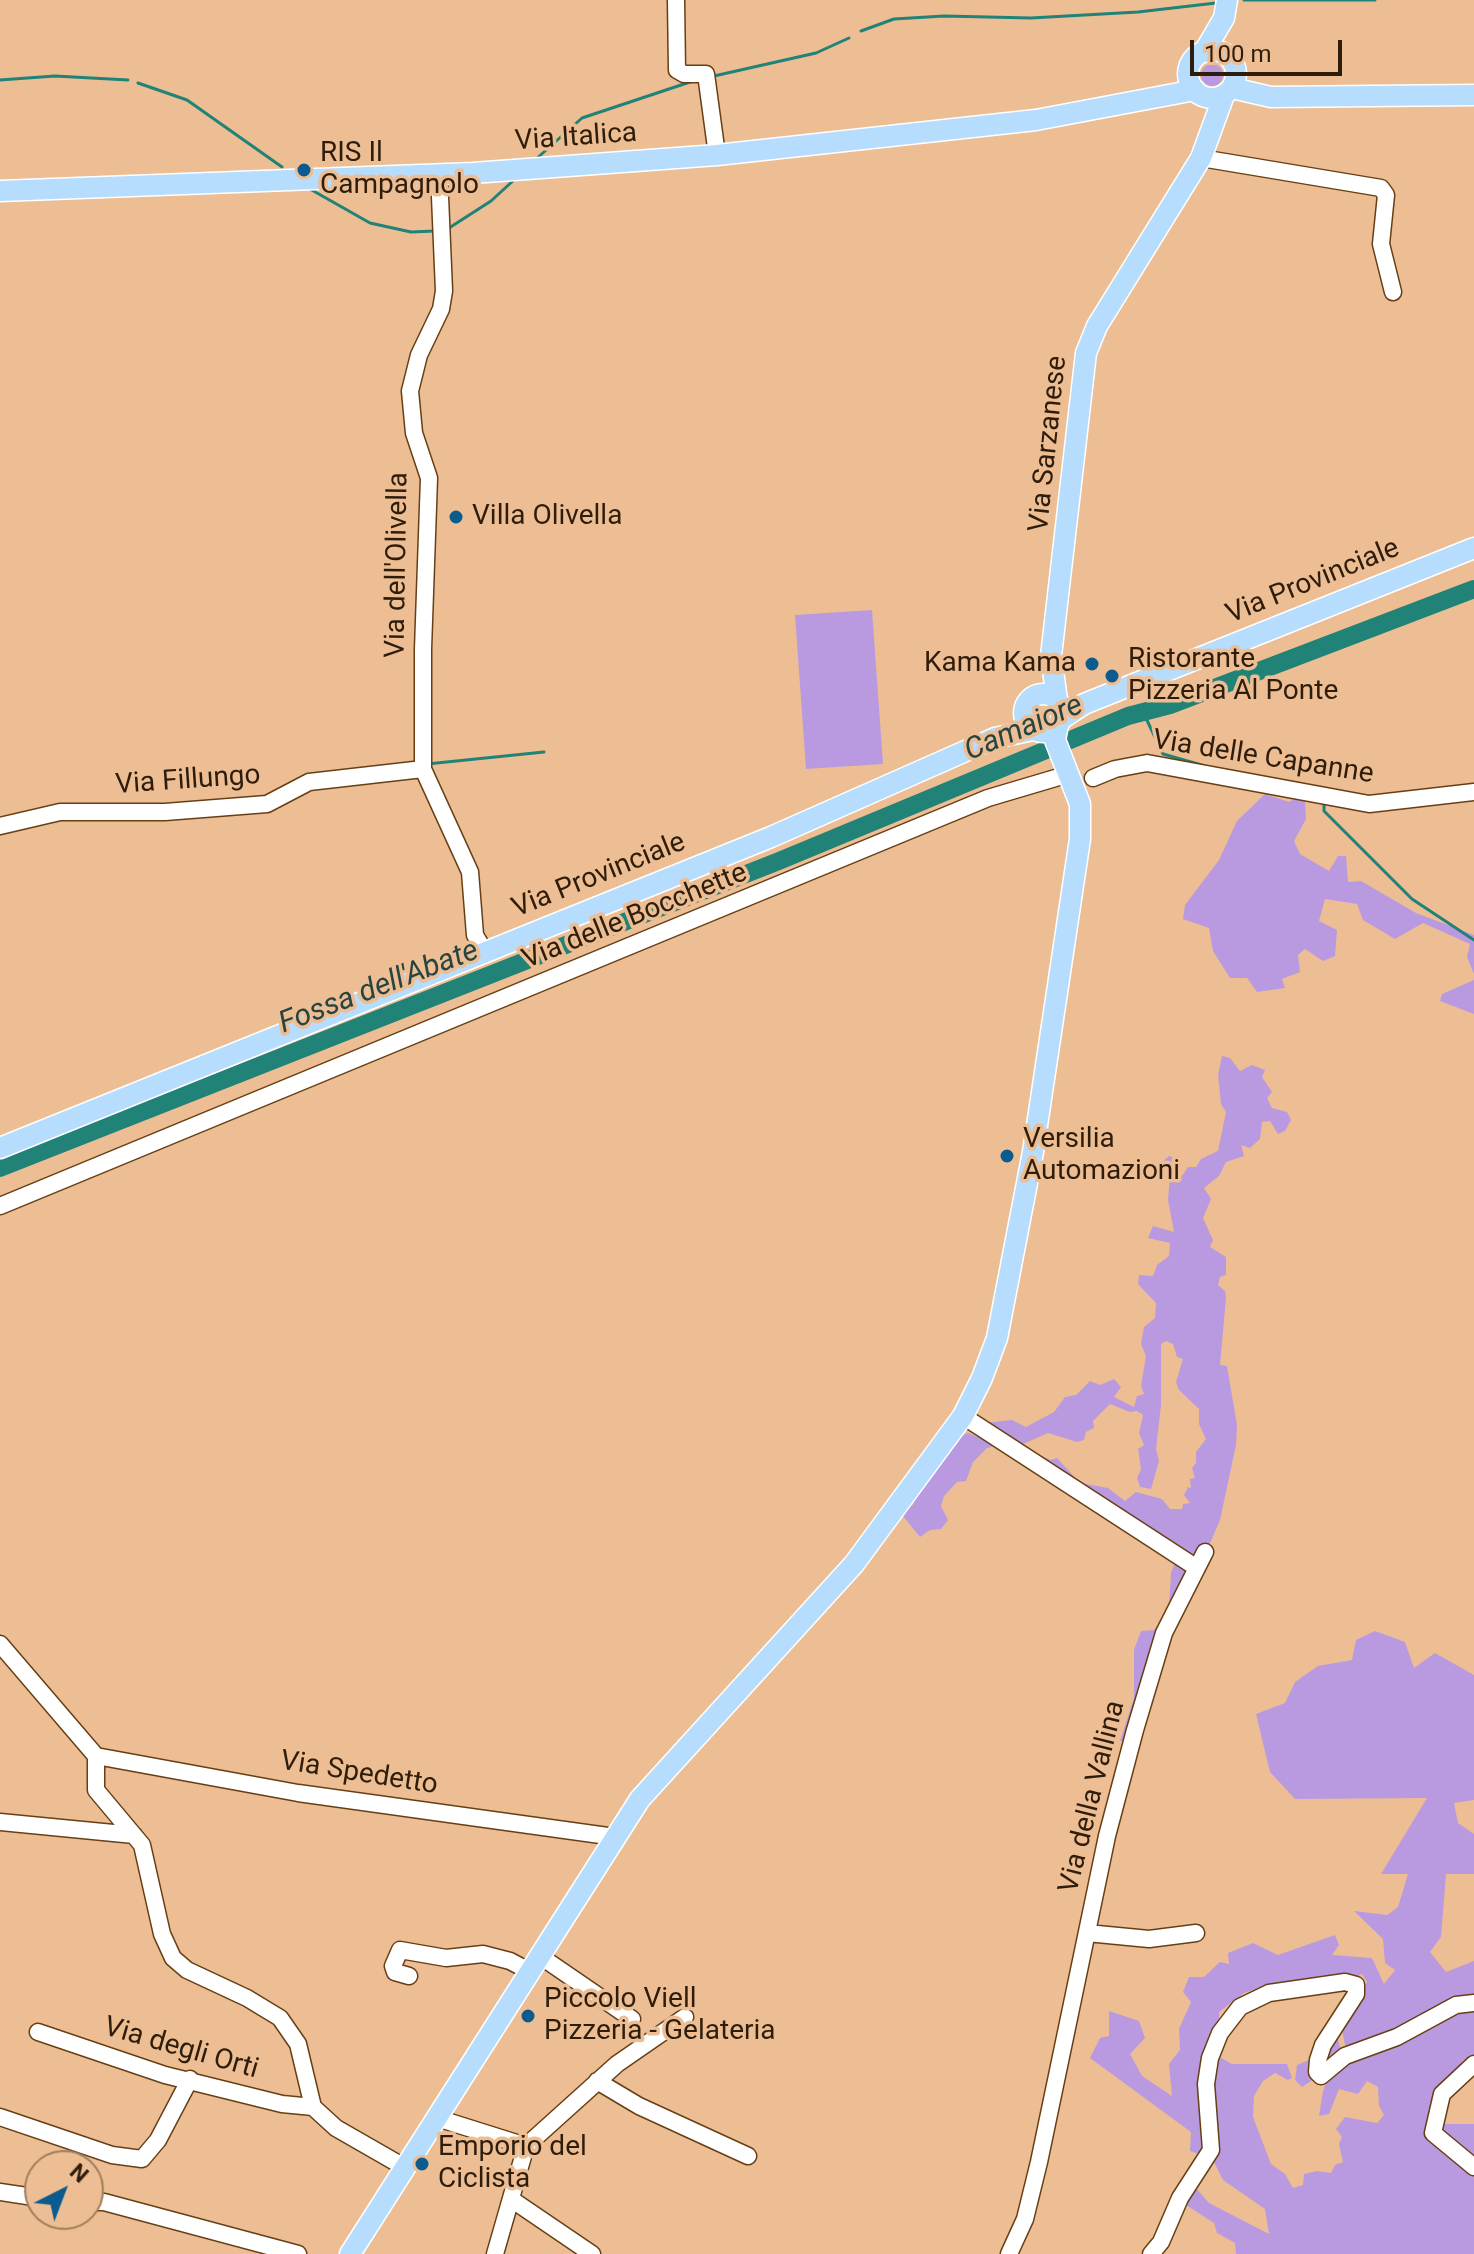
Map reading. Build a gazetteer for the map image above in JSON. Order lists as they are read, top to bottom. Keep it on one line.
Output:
{"streets":{"main road":["Via Italica","Via Sarzanese","Via Provinciale"],"street":["Via dell'Olivella","Via delle Capanne","Via Fillungo","Via delle Bocchette","Via Spedetto","Via della Vallina","Via degli Orti"]},"crossings":[["Via Italica","Via Sarzanese"],["Via Italica","Via dell'Olivella"],["Via Sarzanese","Via Provinciale"],["Via dell'Olivella","Via Provinciale"],["Via dell'Olivella","Via Fillungo"],["Via delle Capanne","Via delle Bocchette"]],"water":["Camaiore","Fossa dell'Abate"],"places":["RIS Il Campagnolo","Villa Olivella","Kama Kama","Ristorante Pizzeria Al Ponte","Versilia Automazioni","Piccolo Viell Pizzeria - Gelateria","Emporio del Ciclista"],"scale_bar":"100 m","north":"top right"}
